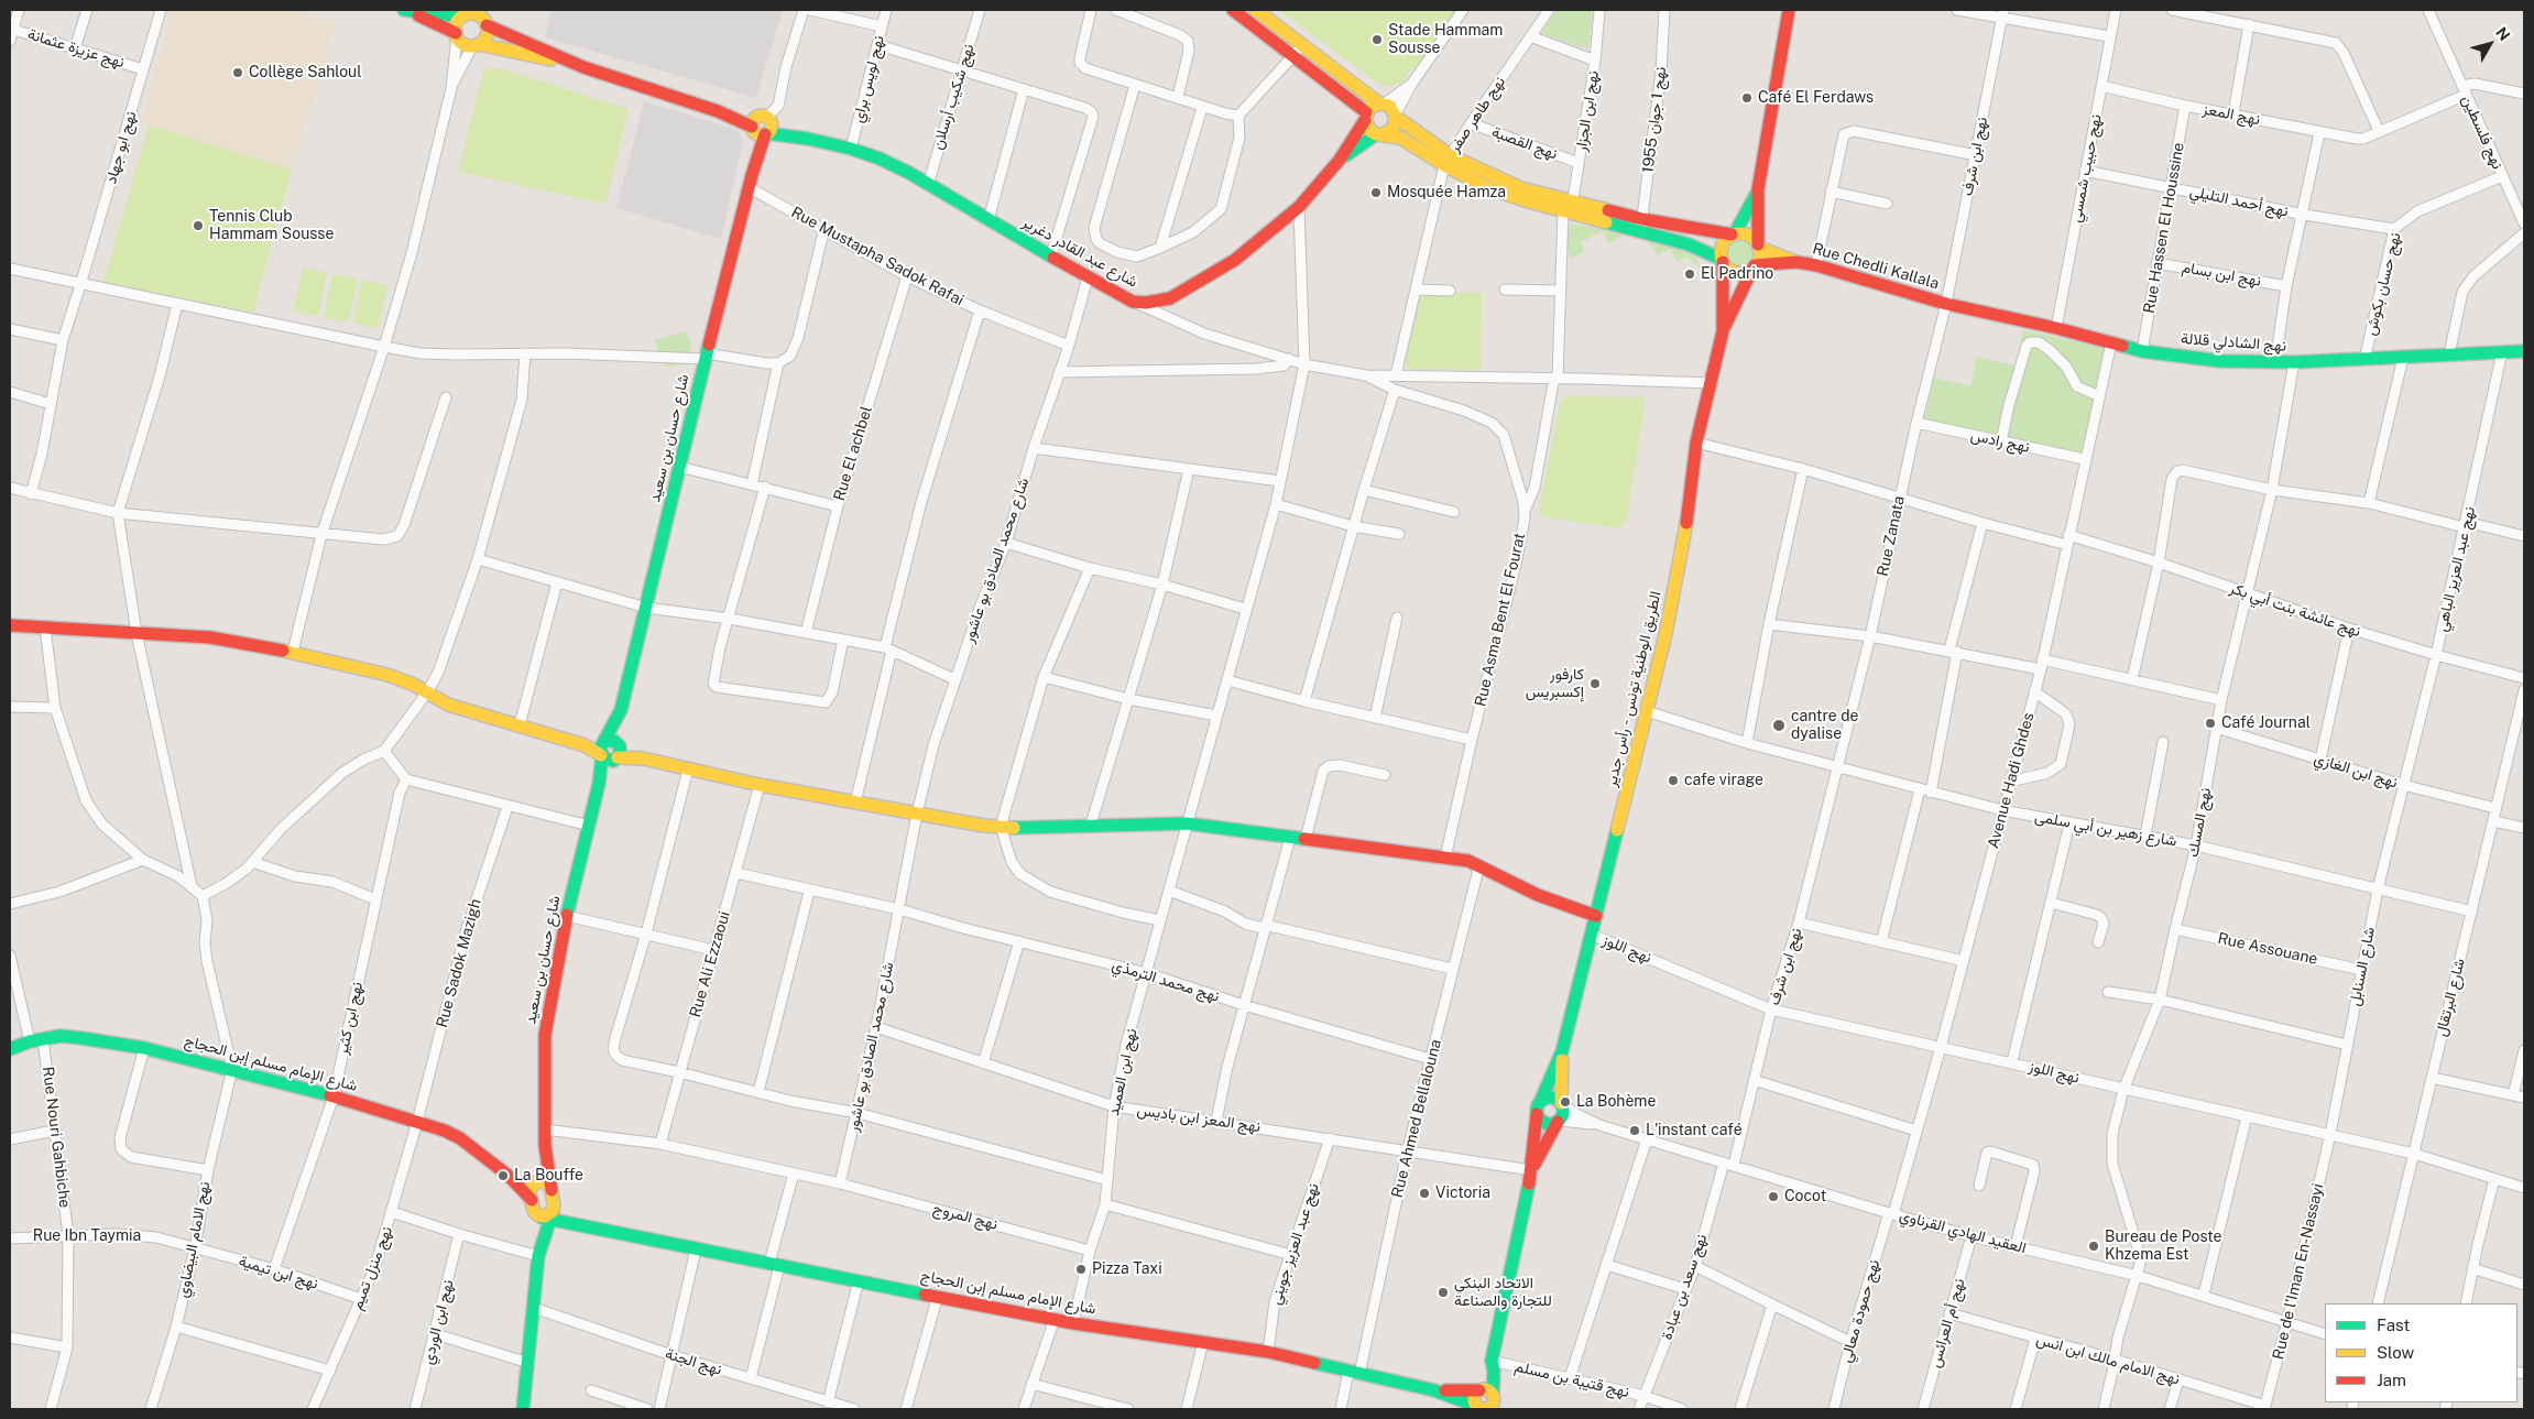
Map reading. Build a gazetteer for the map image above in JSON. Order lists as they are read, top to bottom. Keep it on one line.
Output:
{"streets":{"street":["نهج عزيزة عثمانة","نهج لويس براي","نهج شكيب أرسلان","نهج ابن الجزار","نهج طاهر صفر","نهج المعز","نهج 1 جوان 1955","نهج فلسطين","نهج القصبة","نهج ابو جهاد","نهج ابن شرف","نهج حبيب شمسي","نهج أحمد التليلي","Rue Hassen El Houssine","شارع عبد القادر دغرير","Rue Mustapha Sadok Rafai","Rue Chedli Kallala","نهج ابن بسام","نهج حسان بكوش","نهج الشادلي قلالة","شارع حسان بن سعيد","نهج رادس","Rue El achbel","Rue Zanata","شارع محمد الصادق بو عاشور","نهج عبد العزيز الباهي","نهج عائشة بنت أبي بكر","Rue Asma Bent El Fourat","الطريق الوطنية تونس - رأس جدير","نهج ابن الغازي","Avenue Hadi Ghdes","نهج المسك","شارع زهير بن أبي سلمى","نهج اللوز","Rue Assouane","Rue Sadok Mazigh","Rue Ali Ezzaoui","شارع السنابل","نهج محمد الترمذي","شارع البرتقال","نهج ابن كثير","شارع اﻹمام مسلم إبن الحجاج","نهج ابن العميد","نهج المعز ابن باديس","Rue Ahmed Bellalouna","Rue Nouri Gahbiche","نهج المروج","العقيد الهادي القرناوي","Rue Ibn Taymia","نهج الامام البيضاوي","نهج عبد العزيز جويني","نهج منزل تميم","Rue de l'Iman En-Nassayi","نهج ابن تيمية","نهج سعد بن عبادة","نهج حمودة معالي","نهج ابن الوردي","نهج أم العرائس","نهج الامام مالك ابن انس","نهج الجنة","نهج قتيبة بن مسلم"]},"crossings":[["نهج عزيزة عثمانة","نهج ابو جهاد"],["نهج لويس براي","شارع عبد القادر دغرير"],["نهج شكيب أرسلان","شارع عبد القادر دغرير"],["نهج ابن الجزار","نهج القصبة"],["نهج ابن الجزار","Rue Asma Bent El Fourat"],["نهج طاهر صفر","نهج القصبة"],["نهج المعز","نهج حبيب شمسي"],["نهج المعز","Rue Hassen El Houssine"],["نهج فلسطين","نهج حسان بكوش"],["نهج ابن شرف","Rue Chedli Kallala"],["نهج ابن شرف","نهج الشادلي قلالة"],["نهج ابن شرف","Rue Zanata"],["نهج ابن شرف","شارع زهير بن أبي سلمى"],["نهج ابن شرف","نهج اللوز"],["نهج ابن شرف","العقيد الهادي القرناوي"],["نهج ابن شرف","نهج سعد بن عبادة"],["نهج حبيب شمسي","نهج أحمد التليلي"],["نهج حبيب شمسي","نهج الشادلي قلالة"],["نهج أحمد التليلي","Rue Hassen El Houssine"],["نهج أحمد التليلي","نهج حسان بكوش"],["Rue Hassen El Houssine","نهج ابن بسام"],["Rue Hassen El Houssine","نهج الشادلي قلالة"],["شارع عبد القادر دغرير","شارع حسان بن سعيد"],["شارع عبد القادر دغرير","شارع محمد الصادق بو عاشور"],["شارع عبد القادر دغرير","نهج ابن العميد"],["Rue Mustapha Sadok Rafai","شارع حسان بن سعيد"],["Rue Mustapha Sadok Rafai","Rue El achbel"],["Rue Mustapha Sadok Rafai","شارع محمد الصادق بو عاشور"],["Rue Chedli Kallala","نهج الشادلي قلالة"],["Rue Chedli Kallala","Rue Zanata"],["Rue Chedli Kallala","الطريق الوطنية تونس - رأس جدير"],["نهج حسان بكوش","نهج الشادلي قلالة"],["نهج الشادلي قلالة","Rue Zanata"],["نهج الشادلي قلالة","نهج عبد العزيز الباهي"],["نهج الشادلي قلالة","Avenue Hadi Ghdes"],["نهج الشادلي قلالة","نهج المسك"],["شارع حسان بن سعيد","شارع اﻹمام مسلم إبن الحجاج"],["شارع حسان بن سعيد","نهج المروج"],["نهج رادس","Rue Zanata"],["نهج رادس","Avenue Hadi Ghdes"],["Rue Zanata","نهج عائشة بنت أبي بكر"],["Rue Zanata","شارع زهير بن أبي سلمى"],["شارع محمد الصادق بو عاشور","نهج محمد الترمذي"],["شارع محمد الصادق بو عاشور","نهج المعز ابن باديس"],["شارع محمد الصادق بو عاشور","نهج المروج"],["نهج عبد العزيز الباهي","نهج عائشة بنت أبي بكر"],["نهج عبد العزيز الباهي","نهج ابن الغازي"],["نهج عبد العزيز الباهي","شارع السنابل"],["نهج عائشة بنت أبي بكر","الطريق الوطنية تونس - رأس جدير"],["نهج عائشة بنت أبي بكر","Avenue Hadi Ghdes"],["نهج عائشة بنت أبي بكر","نهج المسك"],["الطريق الوطنية تونس - رأس جدير","شارع زهير بن أبي سلمى"],["الطريق الوطنية تونس - رأس جدير","نهج اللوز"],["نهج ابن الغازي","نهج المسك"],["نهج ابن الغازي","شارع السنابل"],["نهج ابن الغازي","شارع البرتقال"],["Avenue Hadi Ghdes","شارع زهير بن أبي سلمى"],["Avenue Hadi Ghdes","نهج اللوز"],["Avenue Hadi Ghdes","العقيد الهادي القرناوي"],["Avenue Hadi Ghdes","نهج حمودة معالي"],["نهج المسك","شارع زهير بن أبي سلمى"],["نهج المسك","نهج اللوز"],["نهج المسك","Rue Assouane"],["نهج المسك","العقيد الهادي القرناوي"],["نهج المسك","نهج الامام مالك ابن انس"],["شارع زهير بن أبي سلمى","شارع السنابل"],["شارع زهير بن أبي سلمى","شارع البرتقال"],["نهج اللوز","شارع السنابل"],["نهج اللوز","شارع البرتقال"],["نهج اللوز","Rue de l'Iman En-Nassayi"],["Rue Assouane","شارع السنابل"],["Rue Sadok Mazigh","شارع اﻹمام مسلم إبن الحجاج"],["Rue Sadok Mazigh","نهج منزل تميم"],["Rue Ali Ezzaoui","نهج محمد الترمذي"],["Rue Ali Ezzaoui","نهج المروج"],["شارع السنابل","Rue de l'Iman En-Nassayi"],["نهج محمد الترمذي","نهج ابن العميد"],["نهج محمد الترمذي","Rue Ahmed Bellalouna"],["نهج ابن كثير","شارع اﻹمام مسلم إبن الحجاج"],["نهج ابن كثير","نهج ابن تيمية"],["شارع اﻹمام مسلم إبن الحجاج","نهج ابن العميد"],["شارع اﻹمام مسلم إبن الحجاج","Rue Ahmed Bellalouna"],["شارع اﻹمام مسلم إبن الحجاج","Rue Nouri Gahbiche"],["شارع اﻹمام مسلم إبن الحجاج","نهج الامام البيضاوي"],["شارع اﻹمام مسلم إبن الحجاج","نهج عبد العزيز جويني"],["شارع اﻹمام مسلم إبن الحجاج","نهج منزل تميم"],["نهج ابن العميد","نهج المعز ابن باديس"],["نهج ابن العميد","نهج المروج"],["نهج المعز ابن باديس","Rue Ahmed Bellalouna"],["نهج المعز ابن باديس","نهج عبد العزيز جويني"],["Rue Nouri Gahbiche","Rue Ibn Taymia"],["العقيد الهادي القرناوي","Rue de l'Iman En-Nassayi"],["العقيد الهادي القرناوي","نهج سعد بن عبادة"],["العقيد الهادي القرناوي","نهج حمودة معالي"],["العقيد الهادي القرناوي","نهج أم العرائس"],["Rue Ibn Taymia","نهج الامام البيضاوي"],["Rue Ibn Taymia","نهج ابن تيمية"],["نهج الامام البيضاوي","نهج ابن تيمية"],["نهج منزل تميم","نهج ابن تيمية"],["Rue de l'Iman En-Nassayi","نهج الامام مالك ابن انس"],["نهج سعد بن عبادة","نهج قتيبة بن مسلم"],["نهج أم العرائس","نهج الامام مالك ابن انس"]],"places":["Stade Hammam Sousse","Collège Sahloul","Café El Ferdaws","Mosquée Hamza","Tennis Club Hammam Sousse","El Padrino","كارفور إكسبريس","Café Journal","cantre de dyalise","cafe virage","La Bohème","L'instant café","La Bouffe","Victoria","Cocot","Bureau de Poste Khzema Est","Pizza Taxi","الاتحاد البنكي للتجارة والصناعة"],"legend":["Fast","Slow","Jam"],"north":"top right"}
